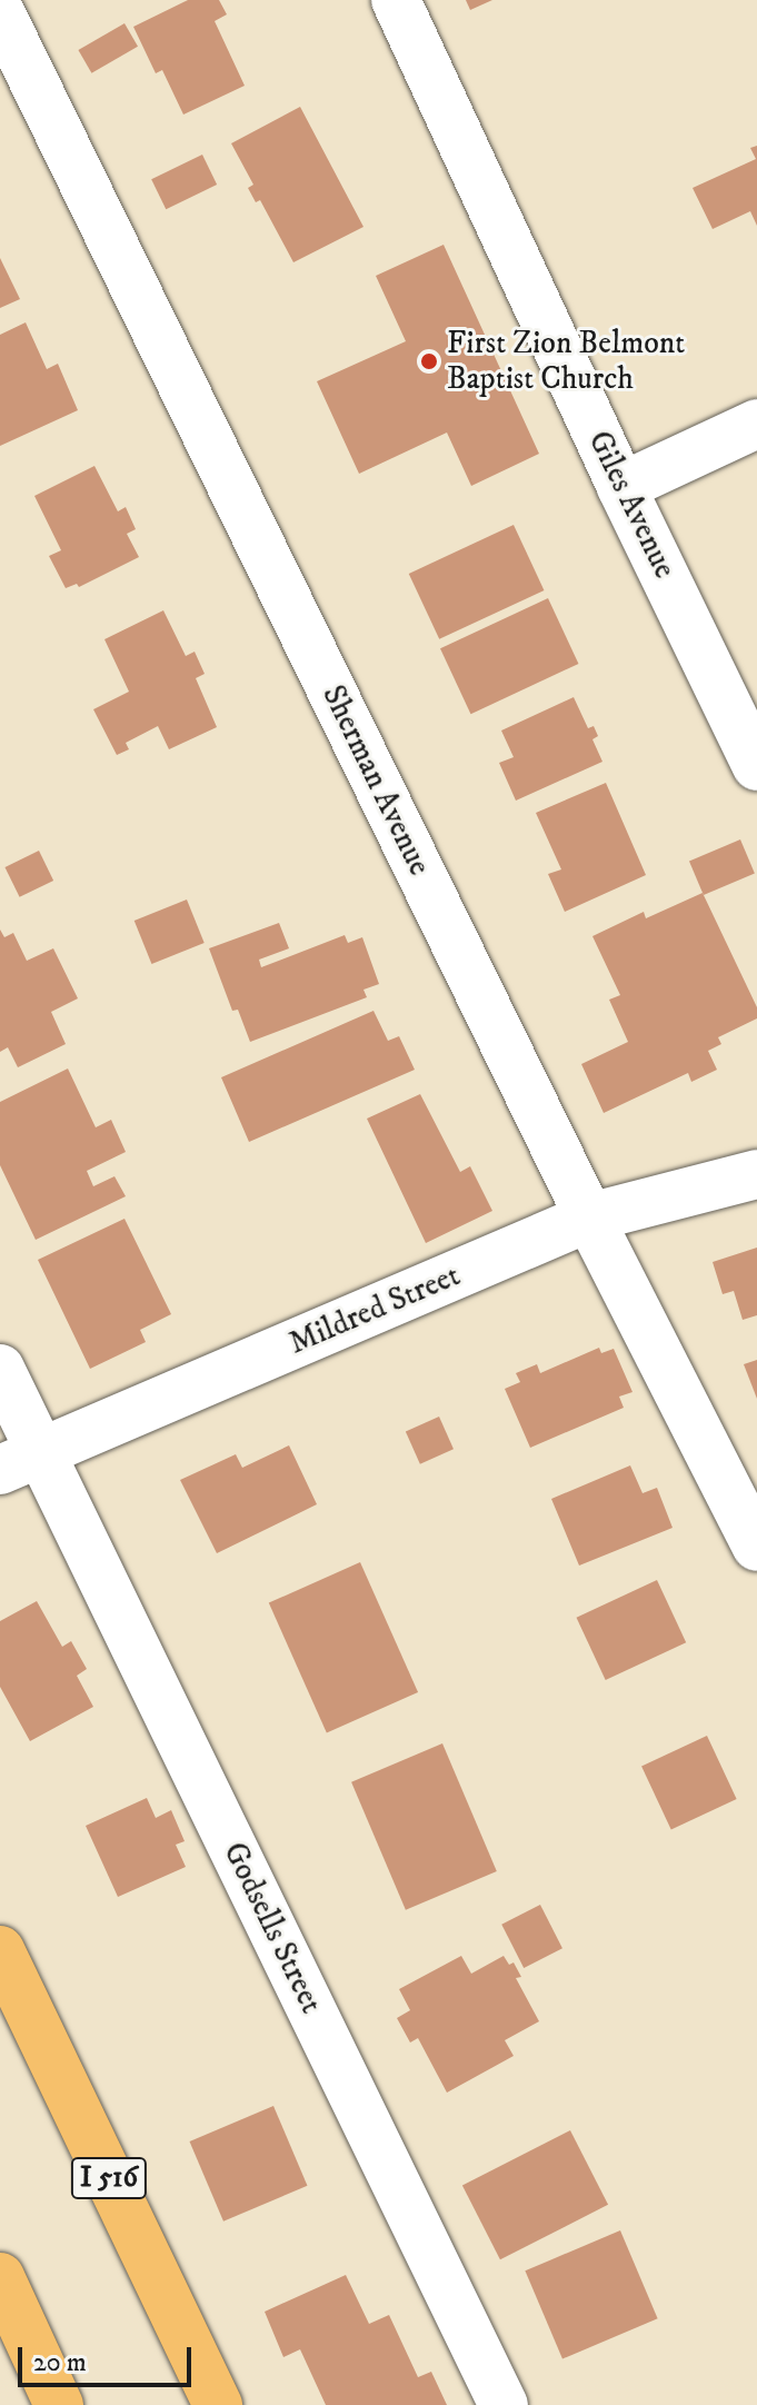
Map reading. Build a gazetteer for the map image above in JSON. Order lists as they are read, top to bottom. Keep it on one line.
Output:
{"streets":{"highway":["I 516"],"street":["Giles Avenue","Sherman Avenue","Mildred Street","Godsells Street"]},"crossings":[["Sherman Avenue","Mildred Street"],["Mildred Street","Godsells Street"]],"places":["First Zion Belmont Baptist Church"],"scale_bar":"20 m"}
